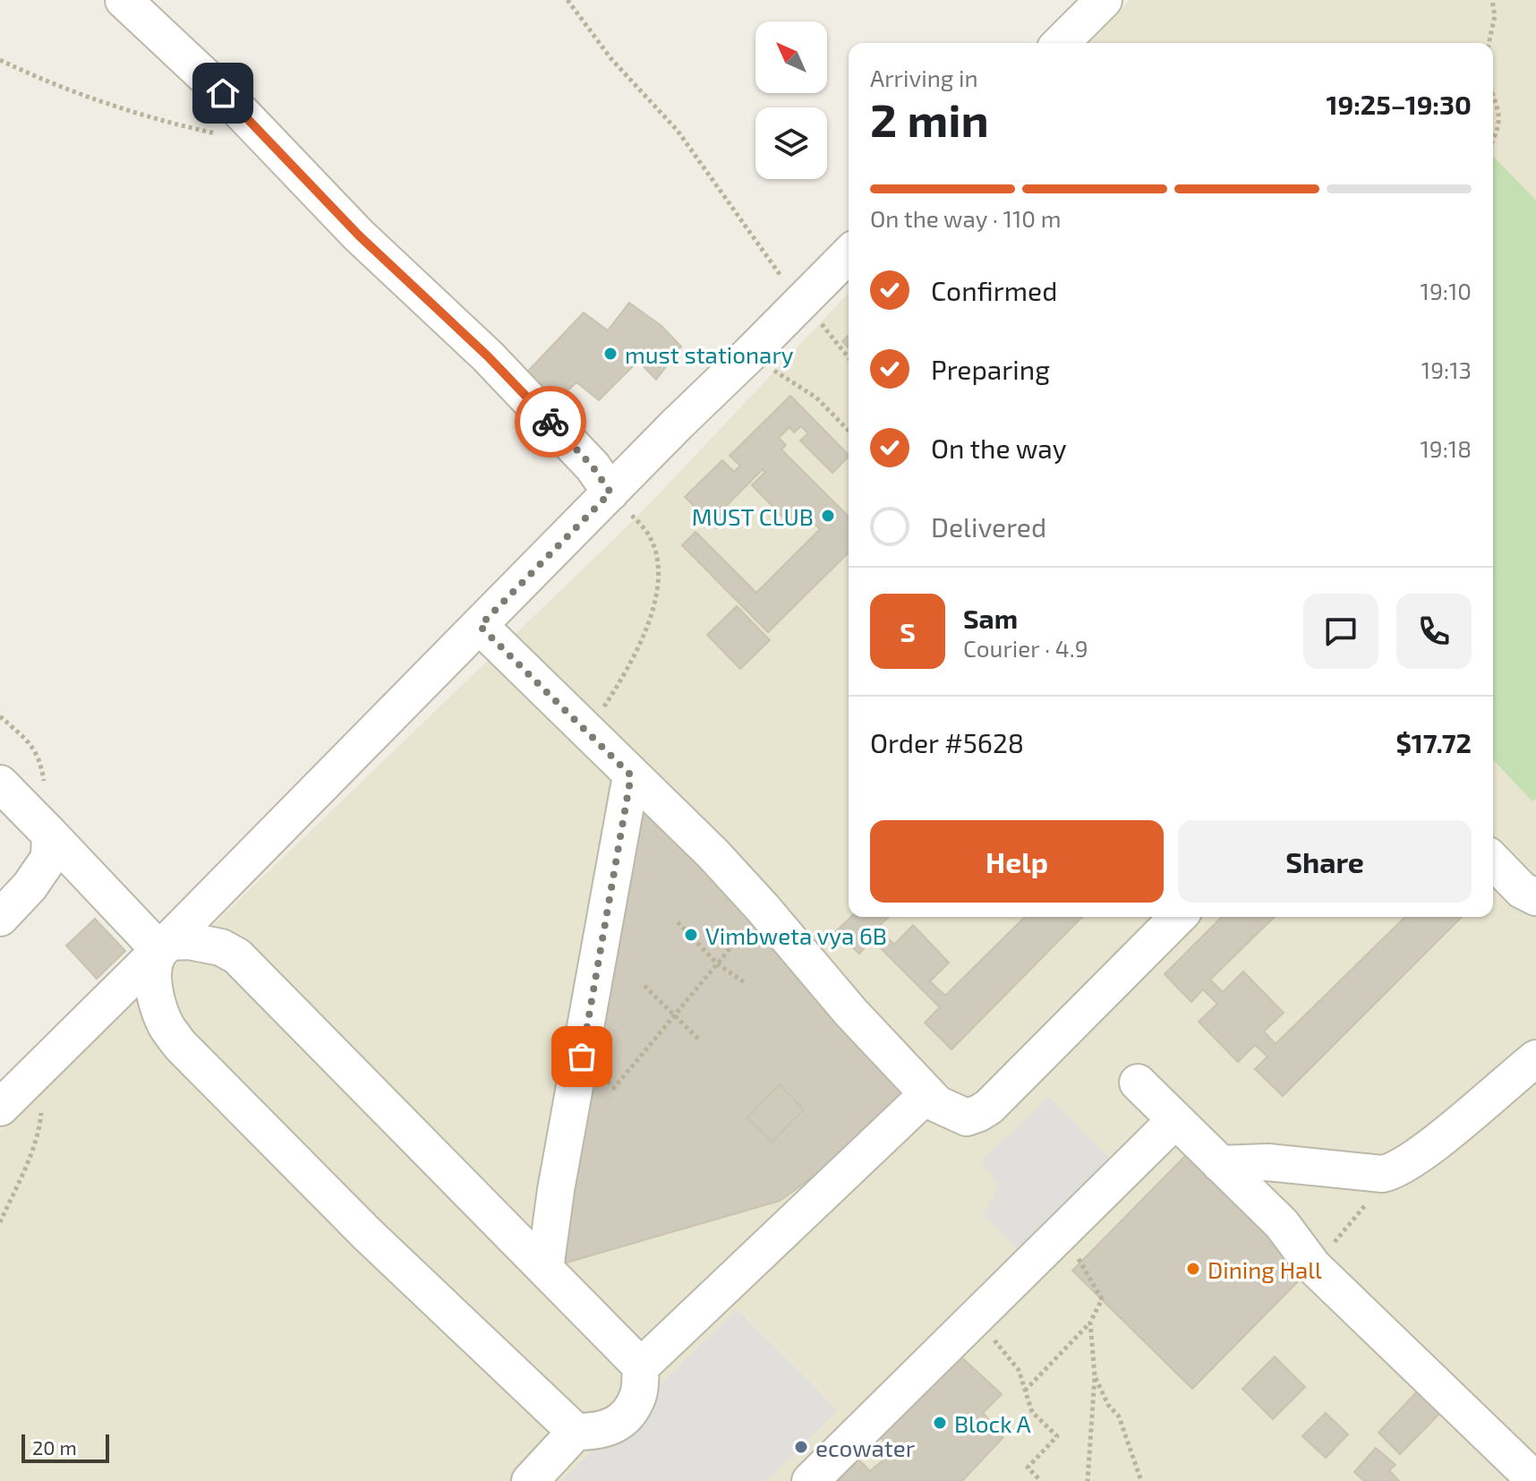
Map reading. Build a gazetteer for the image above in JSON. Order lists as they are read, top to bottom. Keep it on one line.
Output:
{"places":["must stationary","MUST CLUB","Vimbweta vya 6B","Dining Hall","Block A","ecowater"],"scale_bar":"20 m","north":"top left","page":{"heading":["2 min","Arriving in","19:25–19:30"],"panel":["Sam","Courier · 4.9","Order #5628","$17.72"],"bar":"On the way · 110 m","list":[["Confirmed","19:10"],["Preparing","19:13"],["On the way","19:18"],"Delivered"],"round":"S","buttons":["Help","Share"],"scale":"20 m"}}
